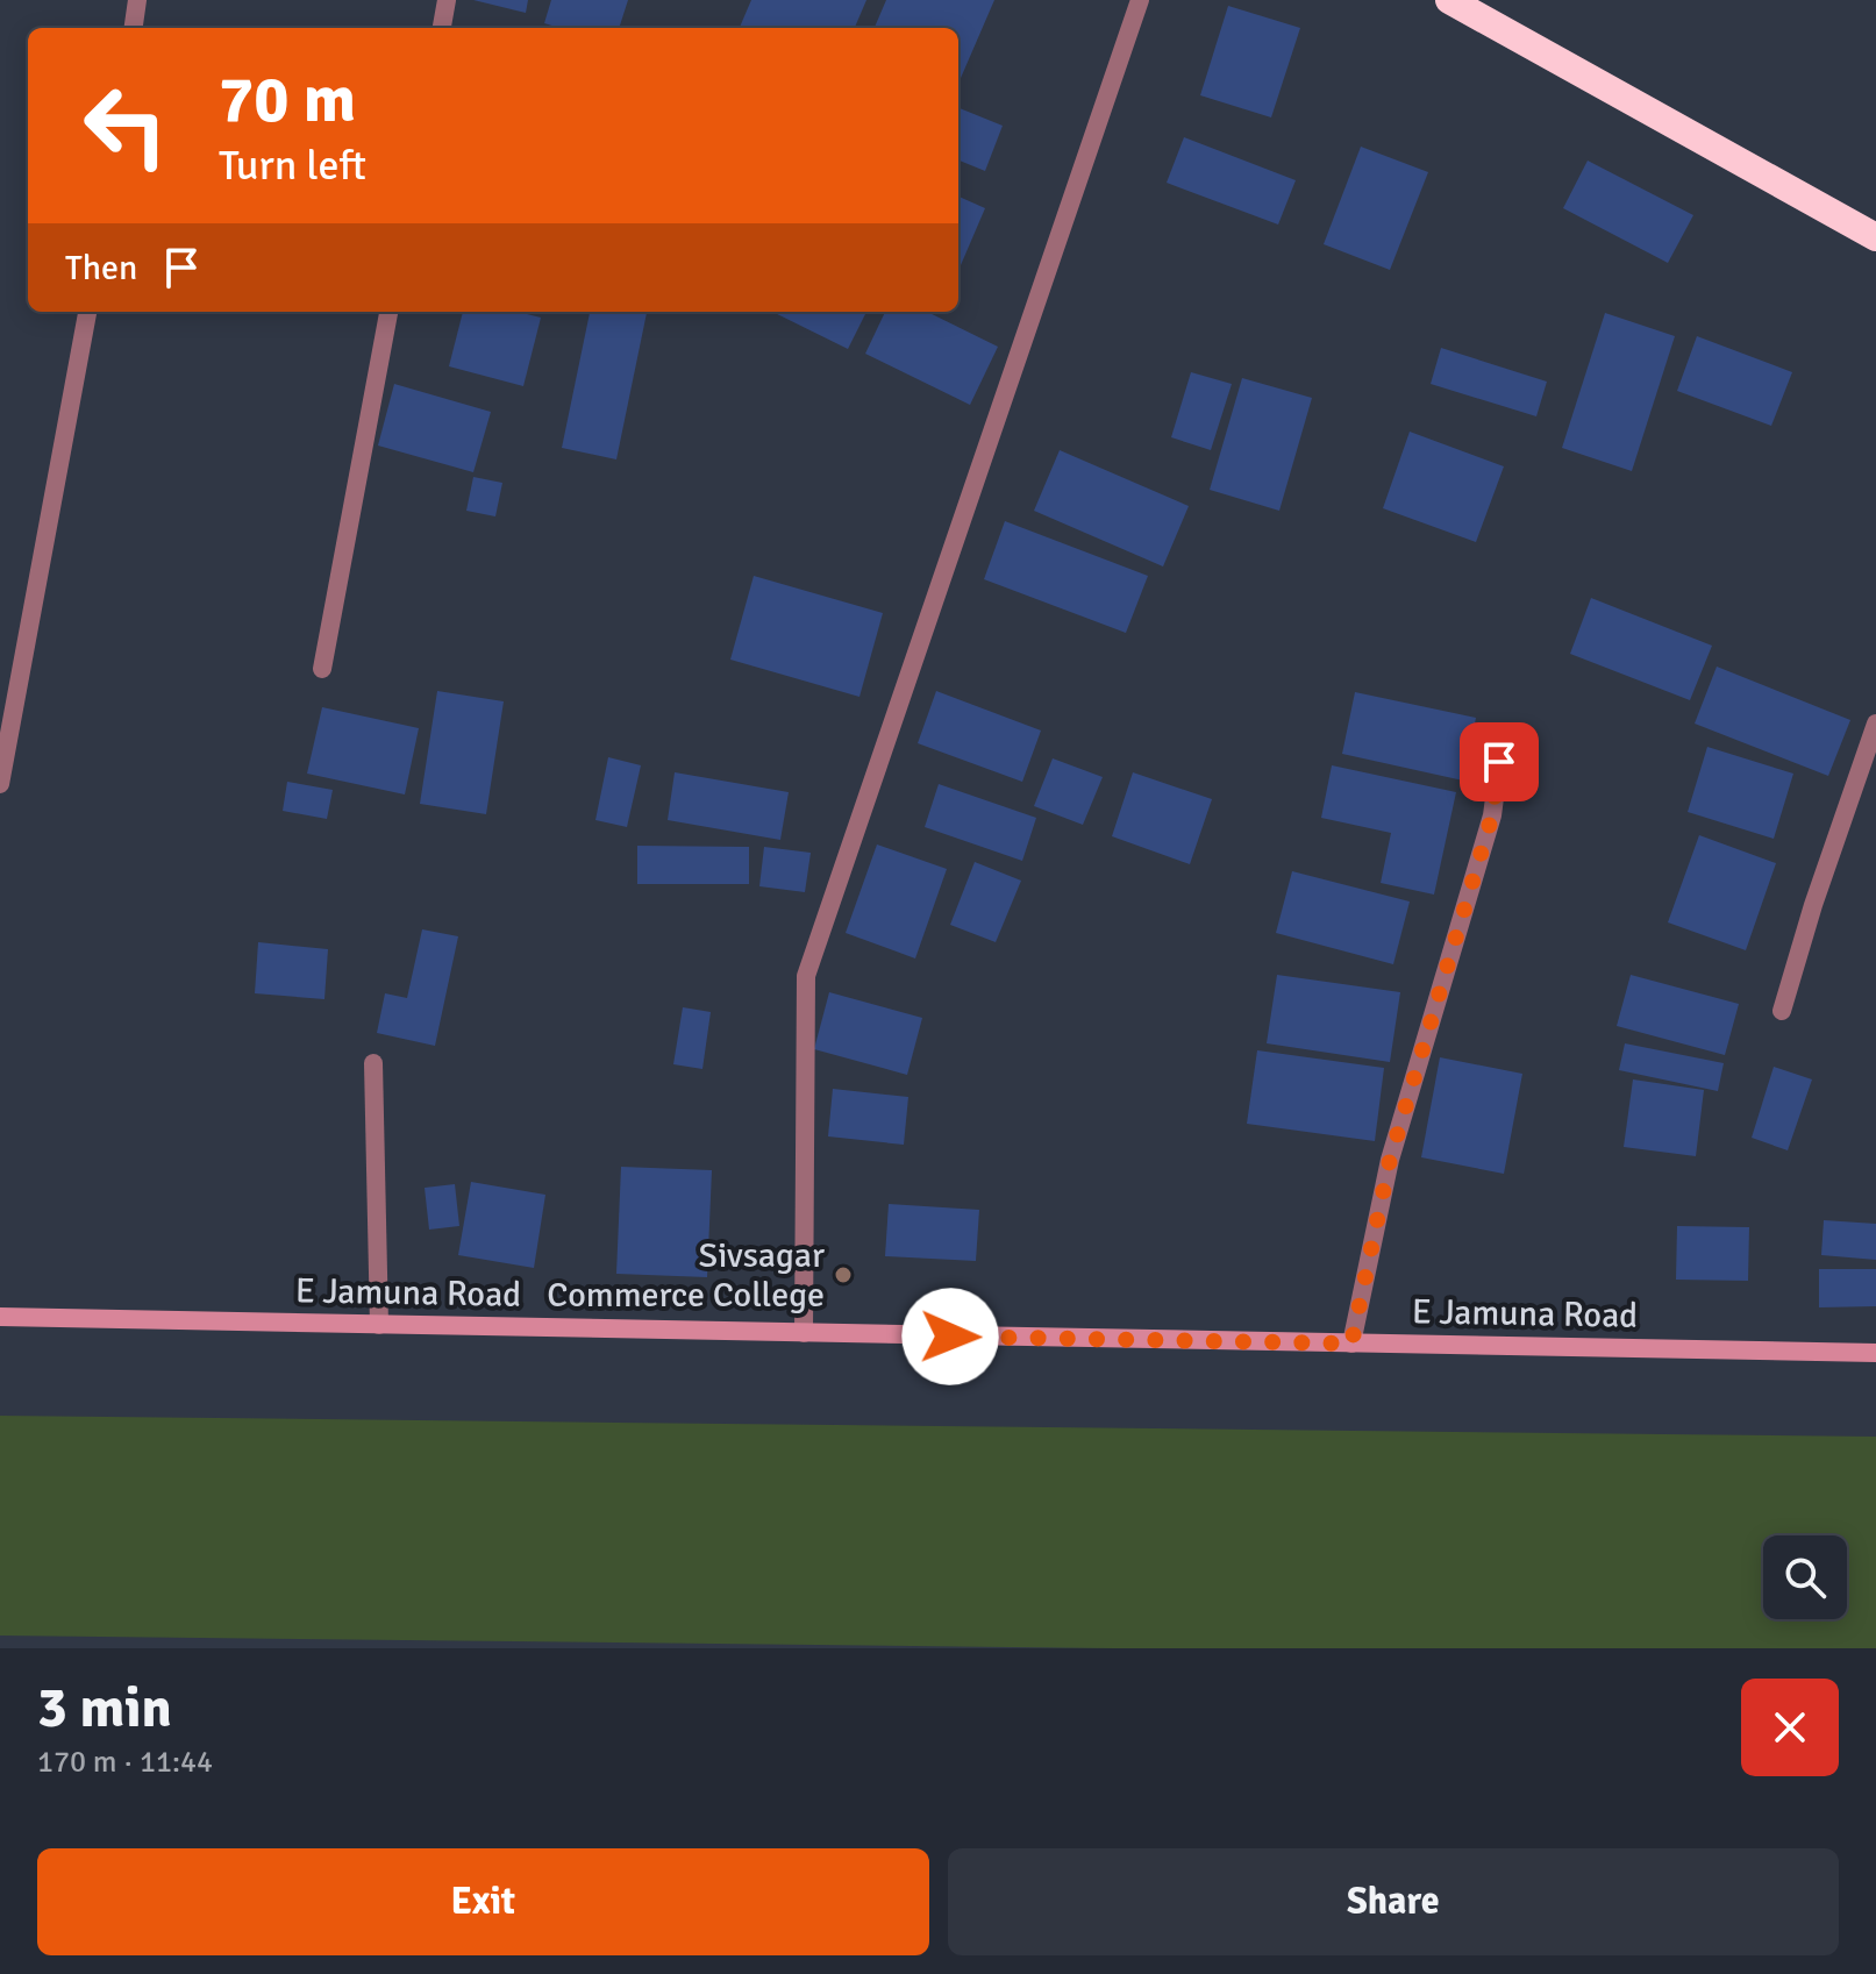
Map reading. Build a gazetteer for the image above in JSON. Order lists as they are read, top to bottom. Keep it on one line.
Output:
{"streets":{"street":["E Jamuna Road"]},"places":["Sivsagar Commerce College"],"page":{"turn":["70 m","Turn left"],"then":"Then","heading":["3 min","170 m · 11:44"],"buttons":["Exit","Share"]}}
